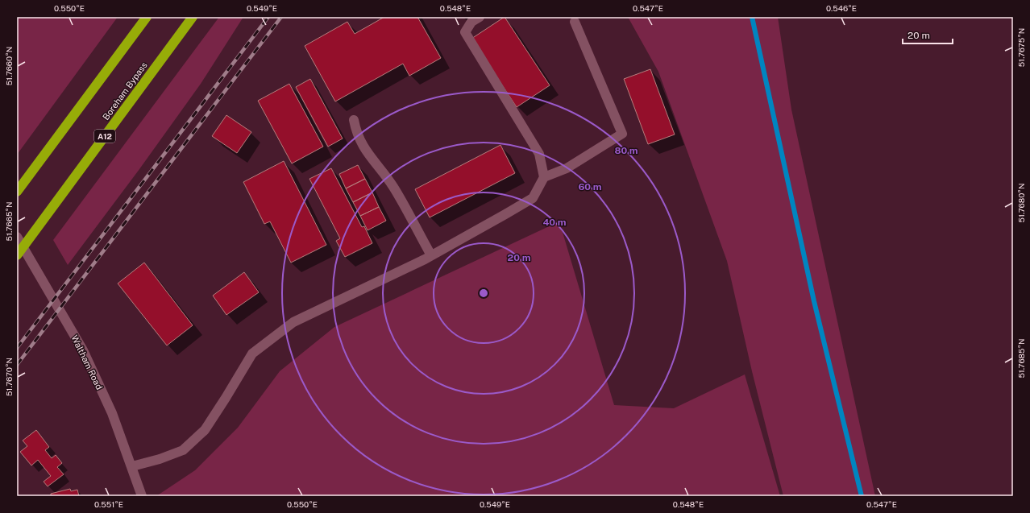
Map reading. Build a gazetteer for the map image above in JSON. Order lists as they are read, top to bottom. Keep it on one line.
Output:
{"streets":{"highway":["Boreham Bypass","A12"],"street":["Waltham Road"]},"scale_bar":"20 m","coordinates":["0.550°E","0.549°E","0.548°E","0.547°E","0.546°E","51.7675°N","51.7660°N","51.7680°N","51.7665°N","51.7685°N","51.7670°N","0.551°E"],"rings":["80 m","60 m","40 m","20 m"]}
